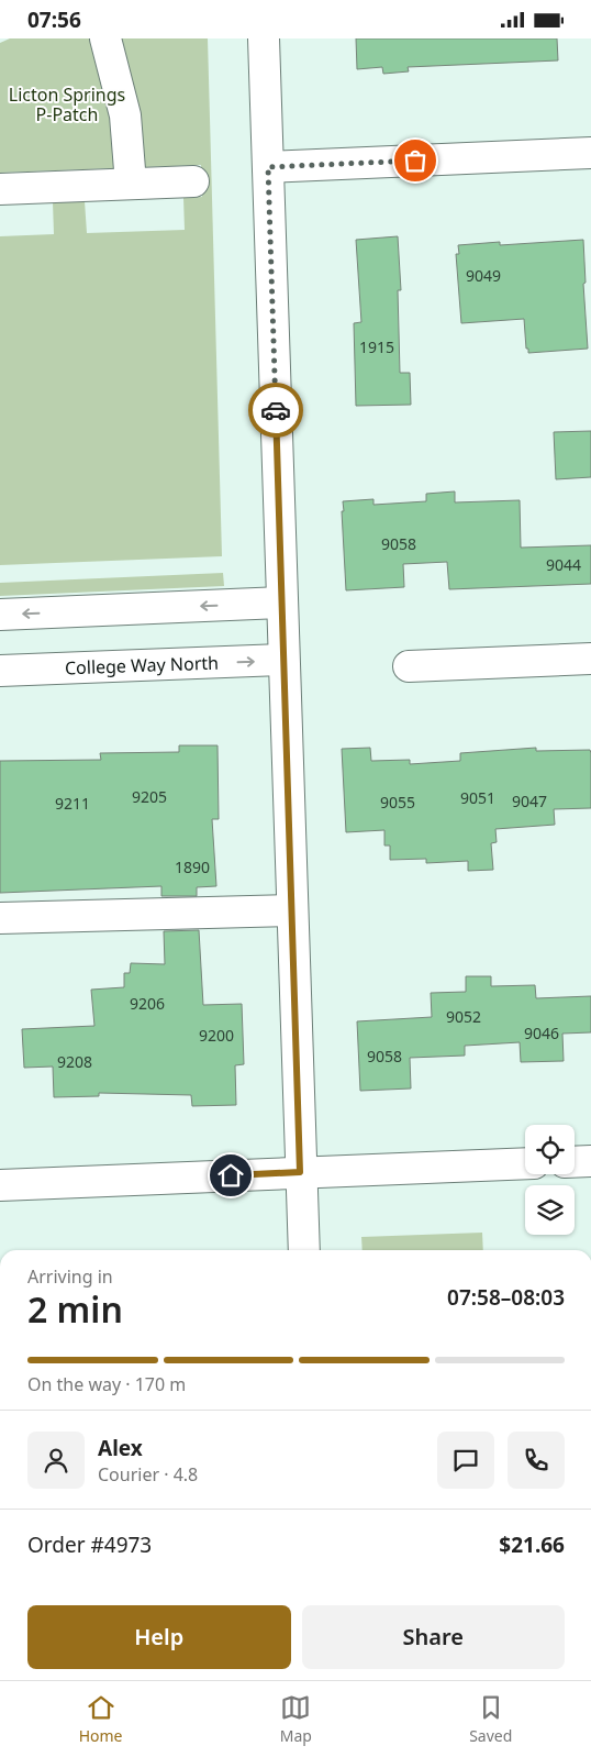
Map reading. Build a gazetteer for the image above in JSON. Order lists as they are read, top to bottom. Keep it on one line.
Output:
{"streets":{"street":["College Way North"]},"parks":["Licton Springs P-Patch"],"house_numbers":["9049","1915","9058","9044","9205","9051","9047","9055","9211","1890","9206","9052","9046","9200","9058","9208"],"page":{"status":"07:56","heading":["2 min","Arriving in","07:58–08:03"],"panel":["Alex","Courier · 4.8","Order #4973","$21.66"],"bar":"On the way · 170 m","buttons":["Help","Share"],"tabs":["Home","Map","Saved"]}}
